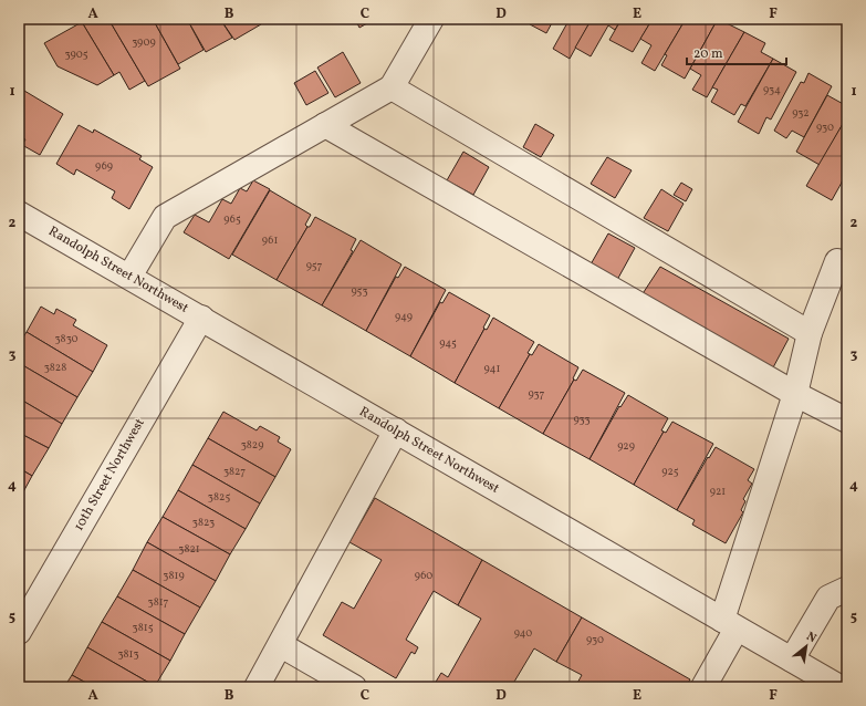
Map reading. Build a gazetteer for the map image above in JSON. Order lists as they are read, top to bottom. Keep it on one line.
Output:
{"streets":{"street":["Randolph Street Northwest","10th Street Northwest"]},"crossings":[["Randolph Street Northwest","10th Street Northwest"]],"house_numbers":["3909","3905","934","932","930","969","965","961","957","953","949","3830","945","3828","941","937","933","3829","929","3827","925","921","3825","3823","3821","3819","960","3817","3815","940","930","3813"],"scale_bar":"20 m","north":"top right","grid":{"columns":["A","B","C","D","E","F"],"rows":["1","2","3","4","5"]}}
